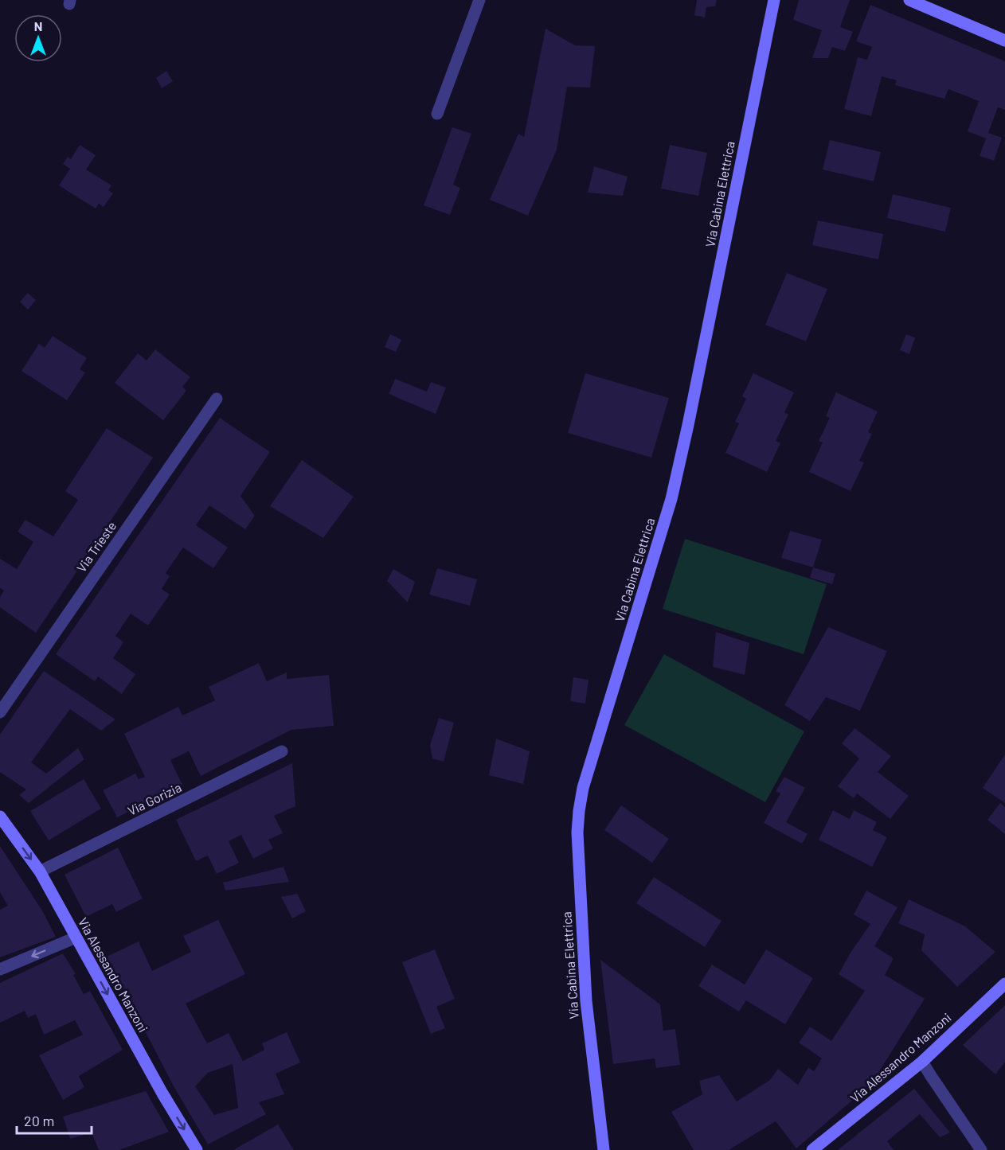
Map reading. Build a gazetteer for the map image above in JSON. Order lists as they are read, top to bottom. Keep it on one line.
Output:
{"streets":{"street":["Via Cabina Elettrica","Via Trieste","Via Gorizia","Via Alessandro Manzoni"]},"crossings":[["Via Gorizia","Via Alessandro Manzoni"]],"one_way":["Via Alessandro Manzoni"],"scale_bar":"20 m","north":"top"}
